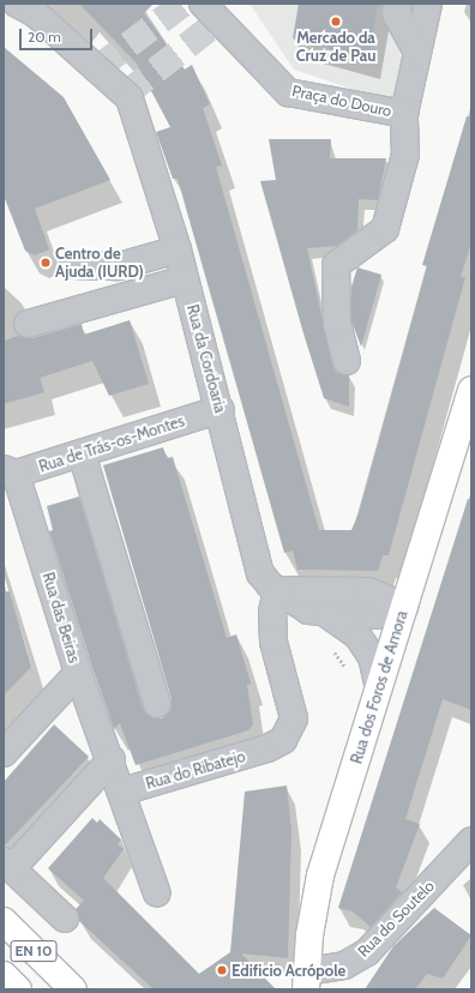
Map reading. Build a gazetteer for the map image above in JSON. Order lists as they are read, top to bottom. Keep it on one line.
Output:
{"streets":{"main road":["Rua dos Foros de Amora","EN 10"],"street":["Praça do Douro","Rua da Cordoaria","Rua de Trás-os-Montes","Rua das Beiras","Rua do Ribatejo","Rua do Soutelo"]},"crossings":[["Rua da Cordoaria","Rua de Trás-os-Montes"],["Rua da Cordoaria","Rua do Ribatejo"],["Rua de Trás-os-Montes","Rua das Beiras"],["Rua das Beiras","Rua do Ribatejo"],["Rua dos Foros de Amora","Rua do Soutelo"]],"places":["Mercado da Cruz de Pau","Centro de Ajuda (IURD)","Edificio Acrópole"],"scale_bar":"20 m"}
